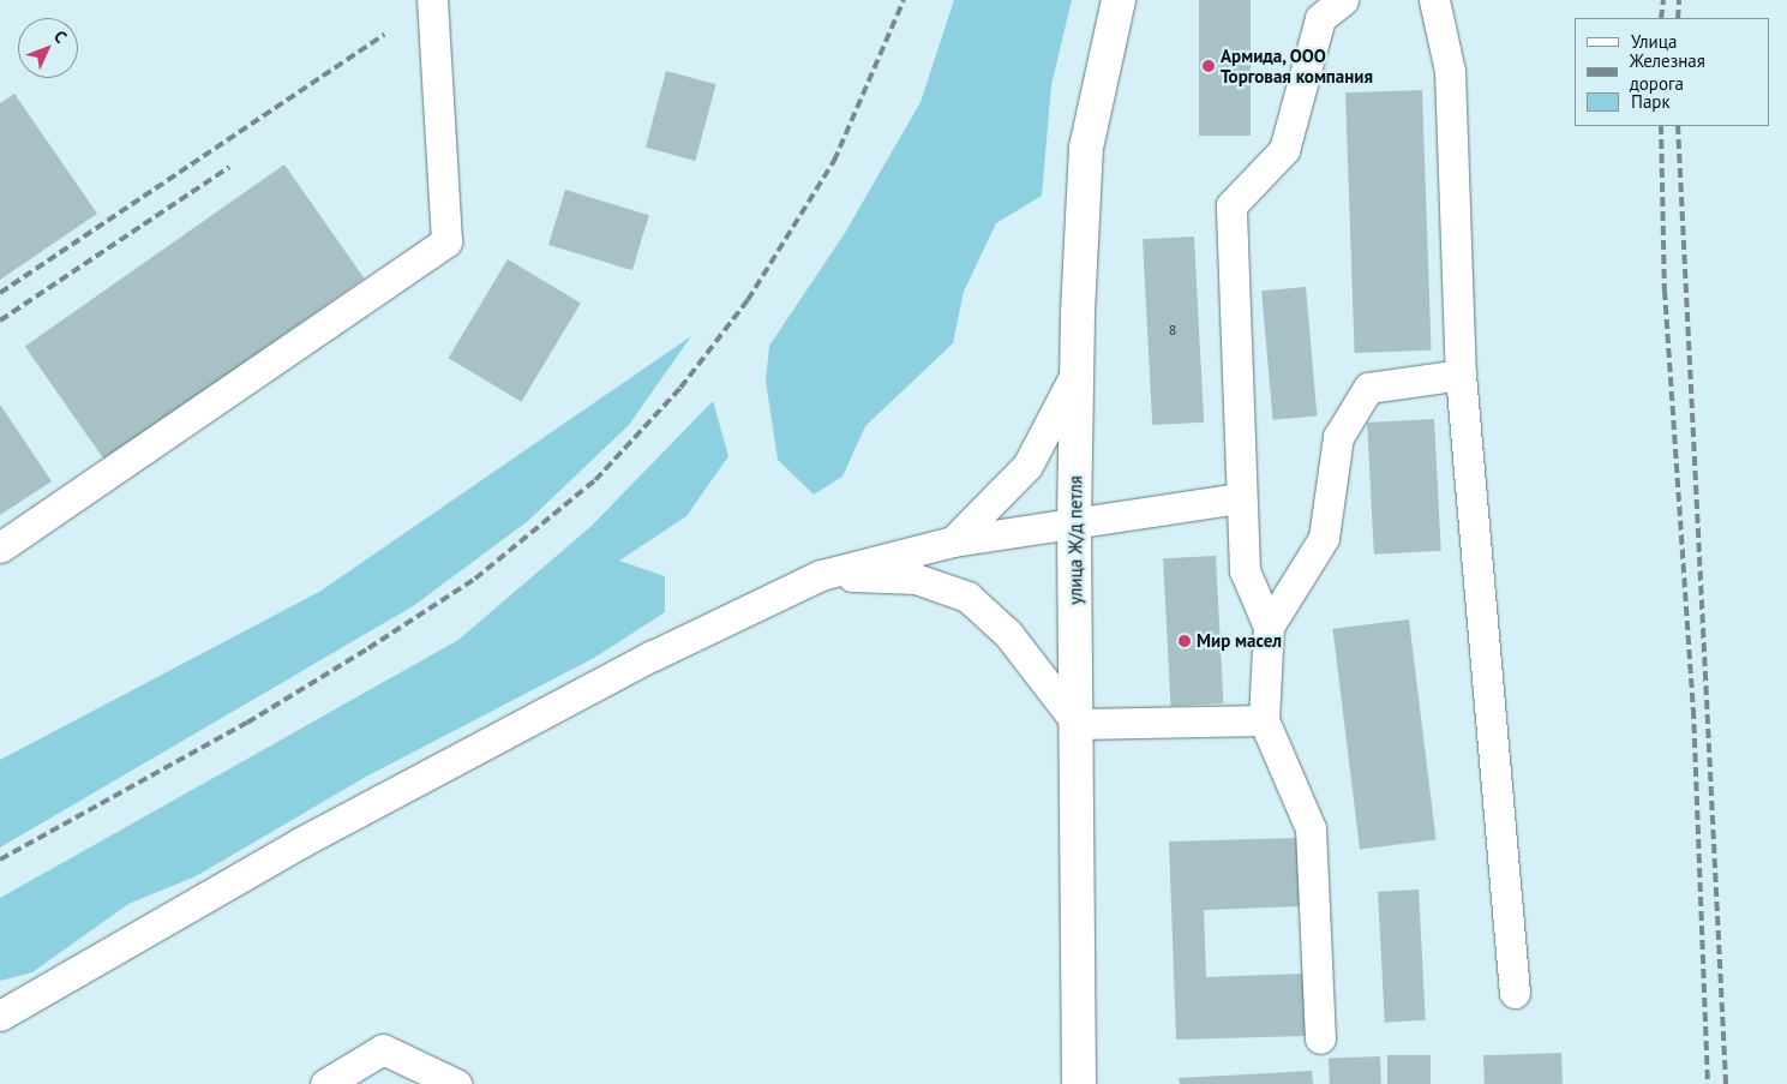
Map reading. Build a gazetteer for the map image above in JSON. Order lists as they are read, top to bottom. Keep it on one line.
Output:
{"streets":{"main road":["улица Ж/д петля"]},"places":["Армида, ООО Торговая компания","Мир масел"],"house_numbers":["8"],"legend":["Улица","Железная дорога","Парк"],"north":"top right"}
